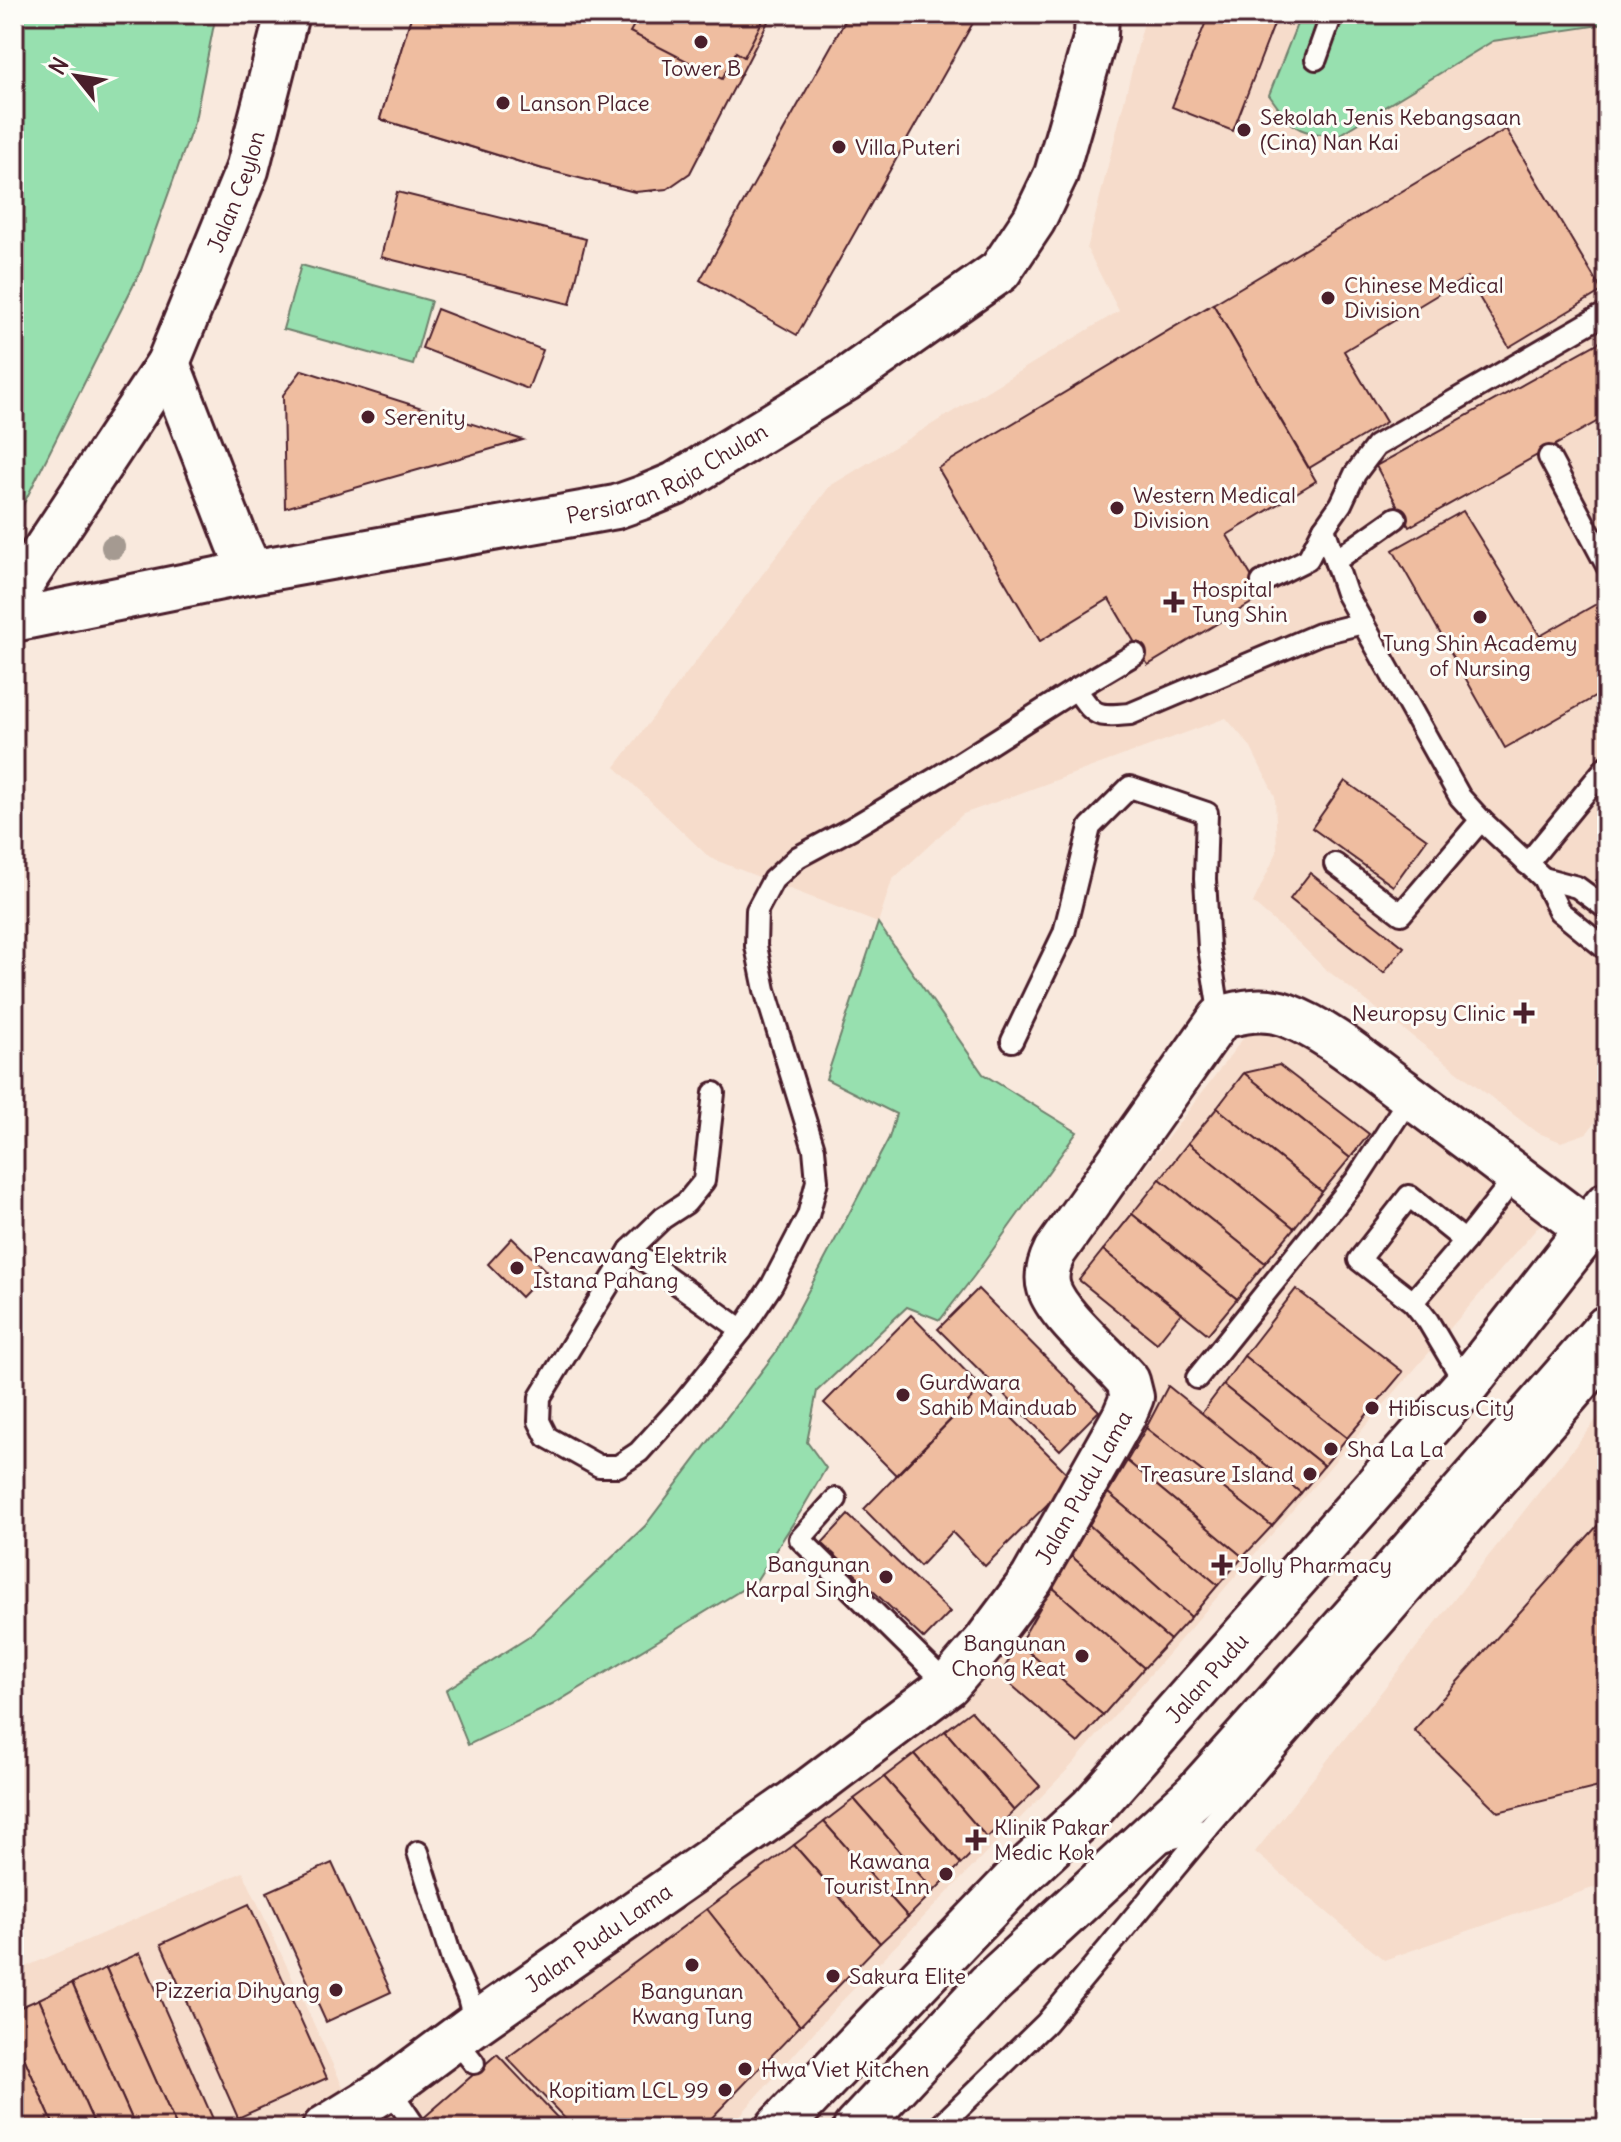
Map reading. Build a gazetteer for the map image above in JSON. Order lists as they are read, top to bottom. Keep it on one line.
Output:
{"streets":{"main road":["Jalan Pudu"],"street":["Jalan Ceylon","Persiaran Raja Chulan","Jalan Pudu Lama"]},"places":{"other":["Tower B","Lanson Place","Sekolah Jenis Kebangsaan (Cina) Nan Kai","Villa Puteri","Chinese Medical Division","Serenity","Western Medical Division","Tung Shin Academy of Nursing","Pencawang Elektrik Istana Pahang","Gurdwara Sahib Mainduab","Hibiscus City","Sha La La","Treasure Island","Bangunan Karpal Singh","Bangunan Chong Keat","Kawana Tourist Inn","Bangunan Kwang Tung","Sakura Elite","Pizzeria Dihyang","Hwa Viet Kitchen","Kopitiam LCL 99"],"health":["Hospital Tung Shin","Neuropsy Clinic","Jolly Pharmacy","Klinik Pakar Medic Kok"]},"north":"top left"}
